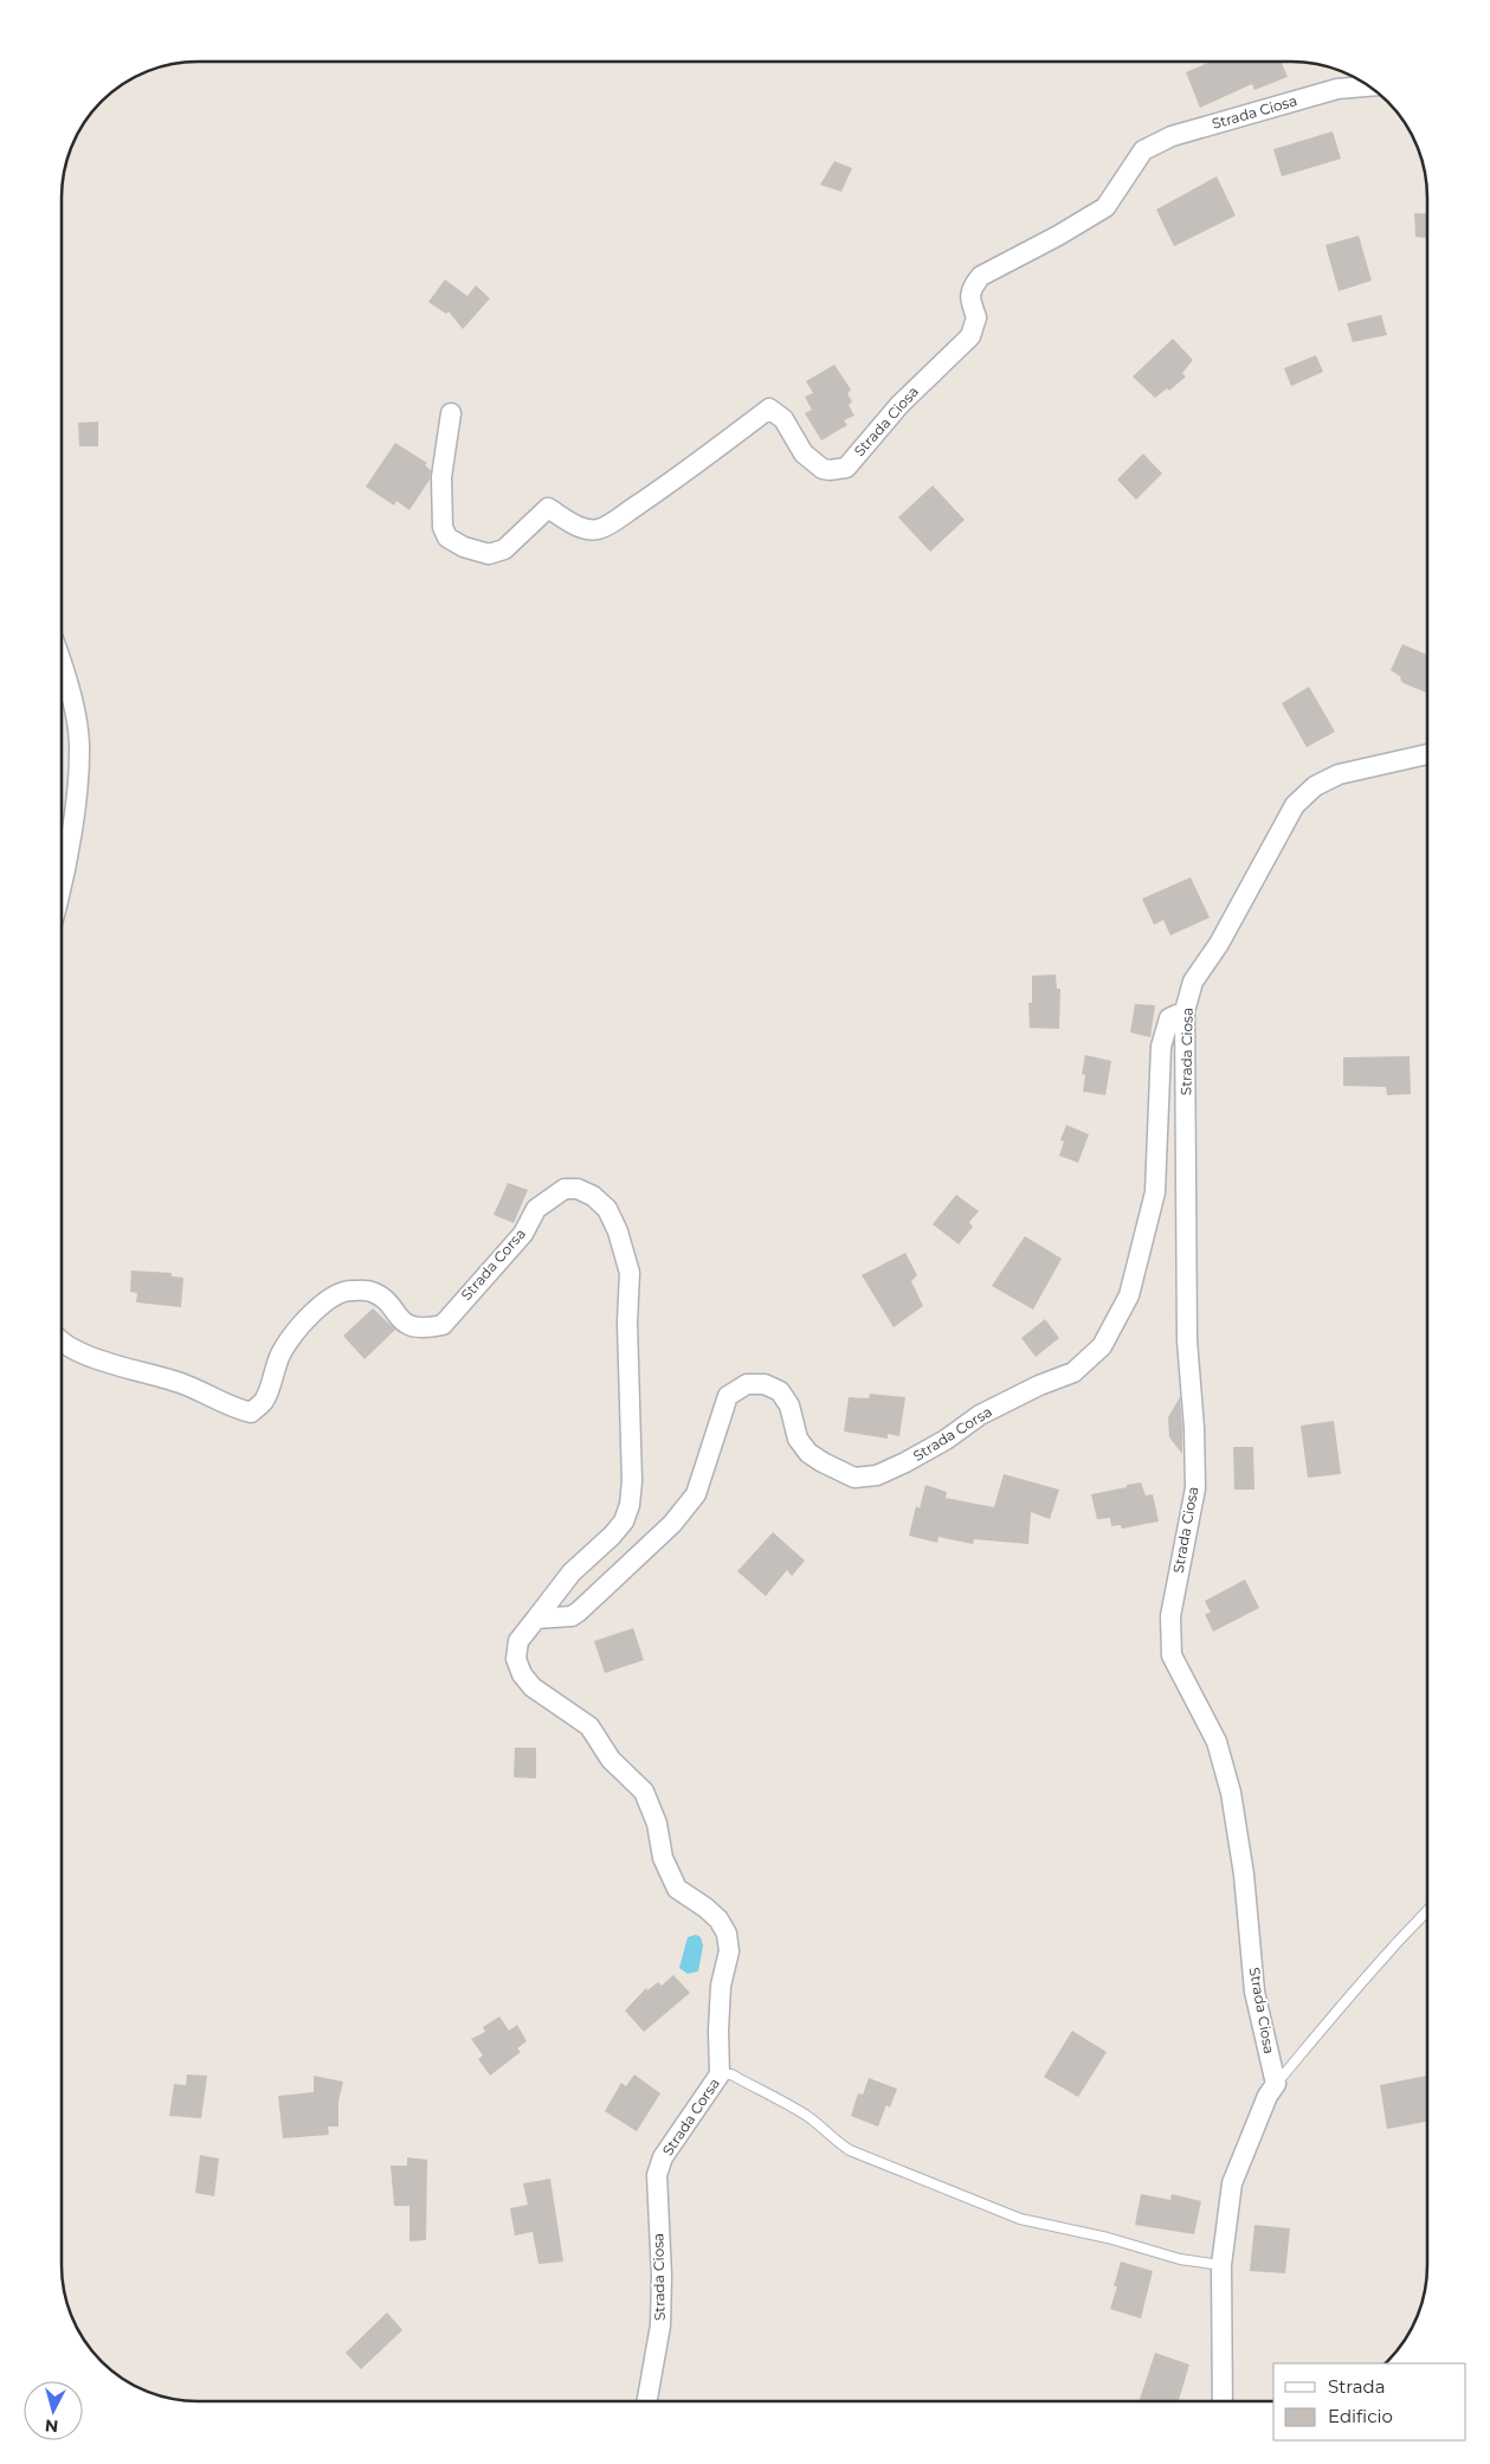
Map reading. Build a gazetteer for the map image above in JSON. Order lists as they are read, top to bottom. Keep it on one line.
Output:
{"streets":{"street":["Strada Ciosa","Strada Corsa"]},"crossings":[["Strada Ciosa","Strada Corsa"]],"legend":["Strada","Edificio"],"north":"bottom"}
